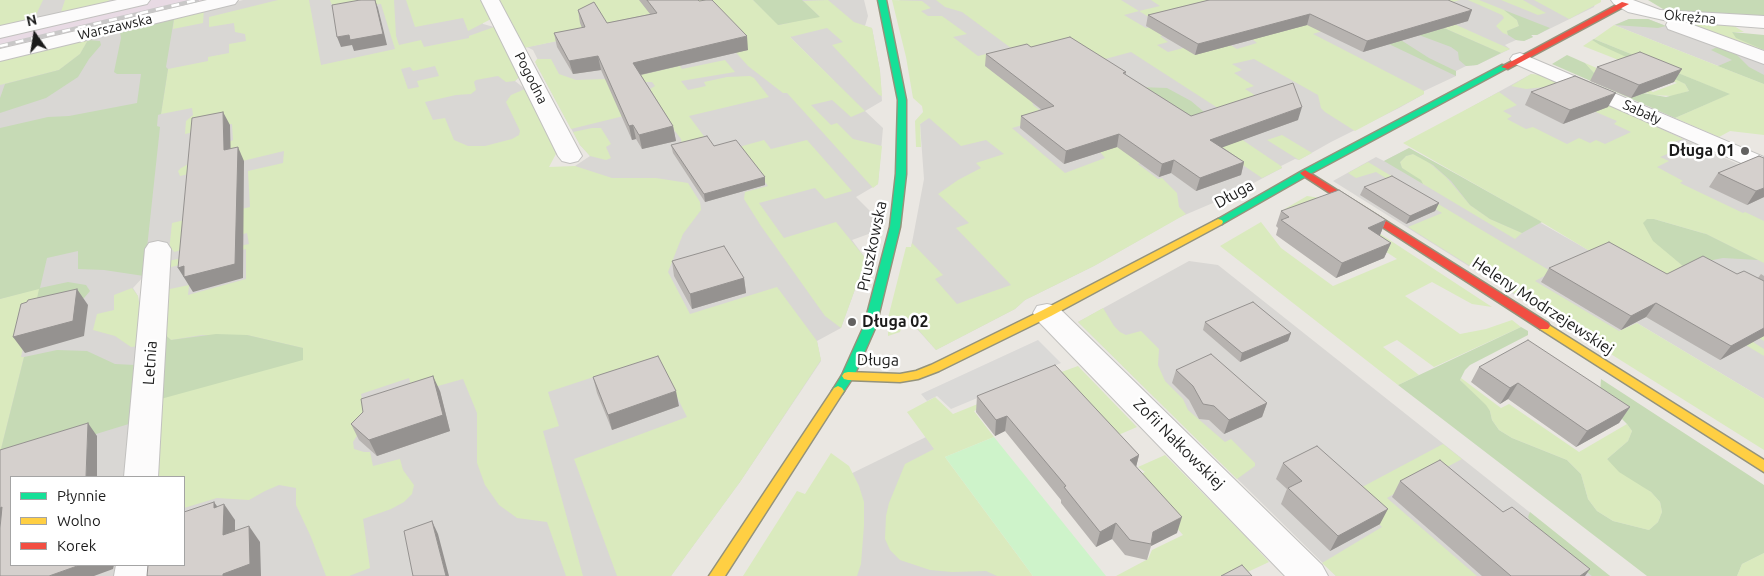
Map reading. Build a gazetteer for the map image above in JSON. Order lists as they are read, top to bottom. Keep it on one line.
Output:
{"streets":{"street":["Okrężna","Warszawska","Pogodna","Sabały","Długa","Pruszkowska","Heleny Modrzejewskiej","Letnia","Zofii Nałkowskiej"]},"crossings":[["Okrężna","Długa"],["Sabały","Długa"],["Długa","Pruszkowska"],["Długa","Heleny Modrzejewskiej"],["Długa","Zofii Nałkowskiej"]],"places":["Długa 01","Długa 02"],"legend":["Płynnie","Wolno","Korek"],"north":"top"}
